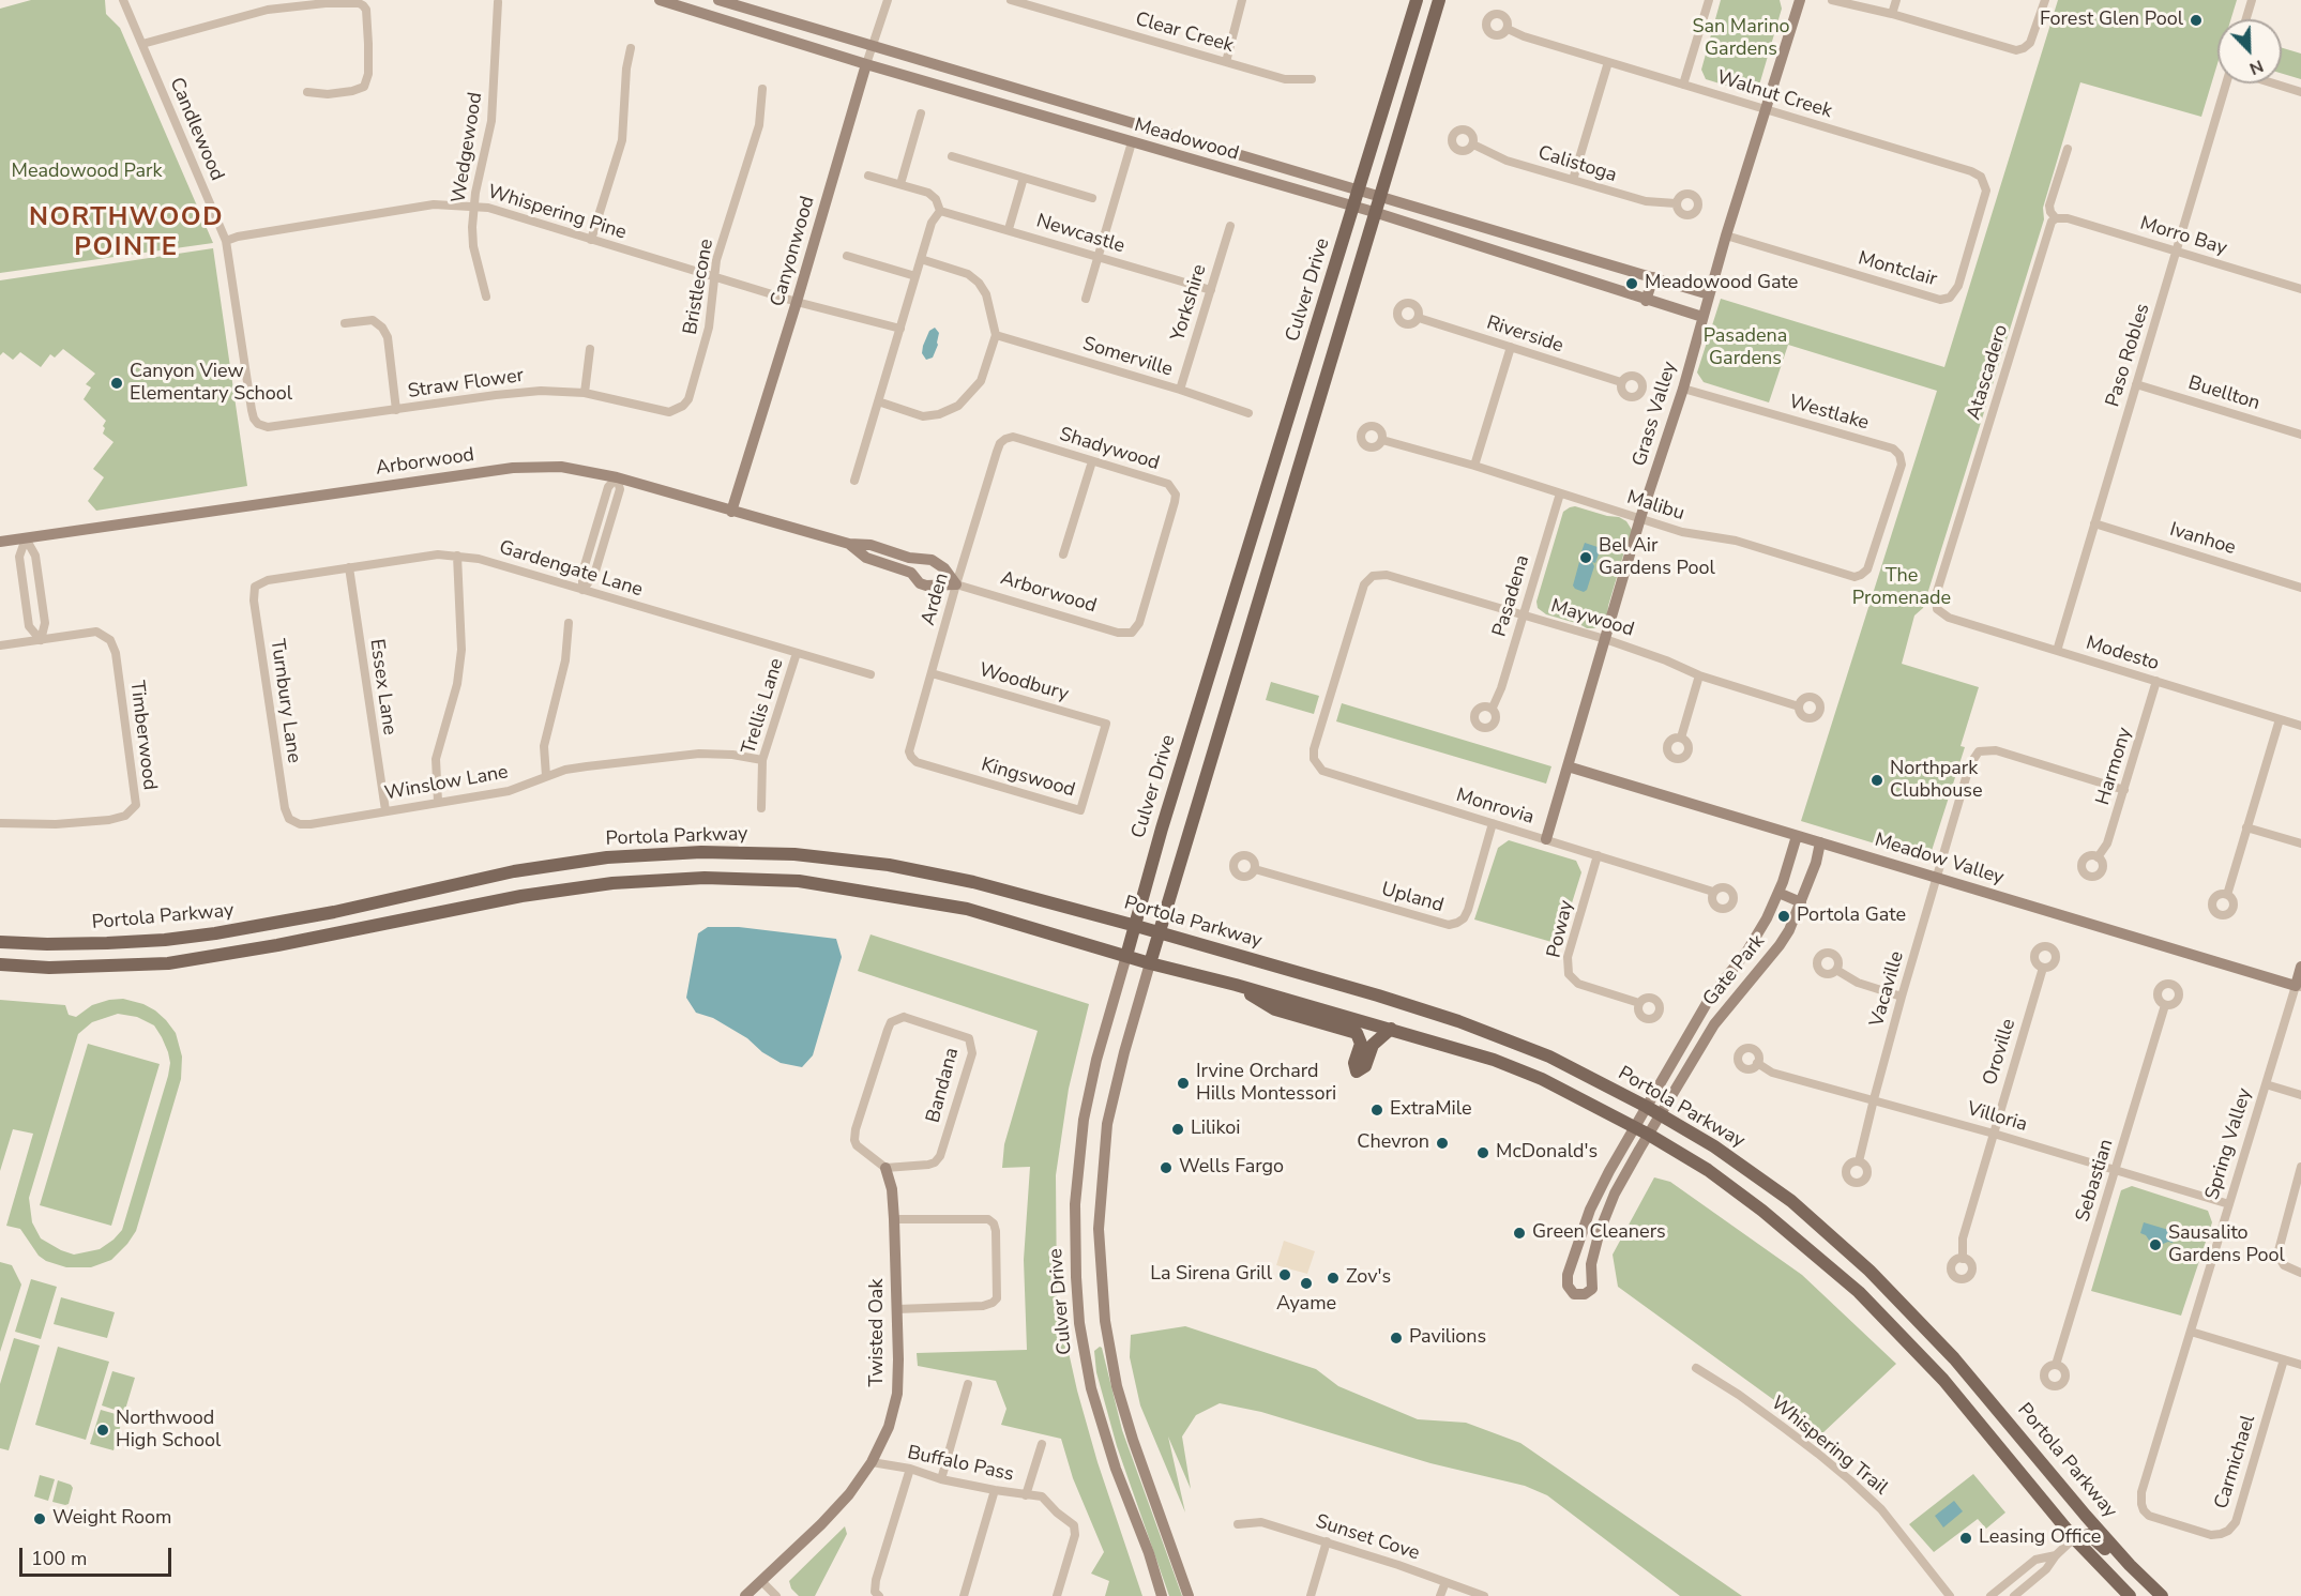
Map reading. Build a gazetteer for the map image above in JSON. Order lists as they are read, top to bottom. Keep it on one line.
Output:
{"streets":{"main road":["Culver Drive","Portola Parkway"],"street":["Clear Creek","Walnut Creek","Candlewood","Meadowood","Wedgewood","Calistoga","Whispering Pine","Newcastle","Morro Bay","Canyonwood","Montclair","Bristlecone","Yorkshire","Riverside","Paso Robles","Somerville","Atascadero","Straw Flower","Buellton","Westlake","Grass Valley","Shadywood","Arborwood","Malibu","Ivanhoe","Gardengate Lane","Pasadena","Arden","Maywood","Modesto","Woodbury","Essex Lane","Turnbury Lane","Trellis Lane","Timberwood","Harmony","Kingswood","Winslow Lane","Monrovia","Meadow Valley","Upland","Poway","Gate Park","Vacaville","Oroville","Bandana","Villoria","Spring Valley","Sebastian","Twisted Oak","Whispering Trail","Carmichael","Buffalo Pass","Sunset Cove"]},"crossings":[["Walnut Creek","Montclair"],["Walnut Creek","Grass Valley"],["Candlewood","Whispering Pine"],["Candlewood","Straw Flower"],["Meadowood","Canyonwood"],["Meadowood","Culver Drive"],["Meadowood","Grass Valley"],["Wedgewood","Whispering Pine"],["Whispering Pine","Canyonwood"],["Whispering Pine","Bristlecone"],["Newcastle","Yorkshire"],["Morro Bay","Paso Robles"],["Morro Bay","Atascadero"],["Canyonwood","Arborwood"],["Montclair","Grass Valley"],["Bristlecone","Straw Flower"],["Culver Drive","Portola Parkway"],["Yorkshire","Somerville"],["Paso Robles","Buellton"],["Paso Robles","Ivanhoe"],["Paso Robles","Modesto"],["Atascadero","Modesto"],["Westlake","Grass Valley"],["Westlake","Malibu"],["Grass Valley","Malibu"],["Grass Valley","Maywood"],["Grass Valley","Monrovia"],["Grass Valley","Meadow Valley"],["Shadywood","Arborwood"],["Shadywood","Arden"],["Arborwood","Arden"],["Malibu","Pasadena"],["Gardengate Lane","Essex Lane"],["Gardengate Lane","Turnbury Lane"],["Gardengate Lane","Trellis Lane"],["Pasadena","Maywood"],["Arden","Woodbury"],["Arden","Kingswood"],["Maywood","Monrovia"],["Modesto","Harmony"],["Woodbury","Kingswood"],["Essex Lane","Winslow Lane"],["Turnbury Lane","Winslow Lane"],["Trellis Lane","Winslow Lane"],["Harmony","Vacaville"],["Monrovia","Upland"],["Monrovia","Poway"],["Portola Parkway","Gate Park"],["Meadow Valley","Gate Park"],["Meadow Valley","Vacaville"],["Meadow Valley","Spring Valley"],["Vacaville","Villoria"],["Oroville","Villoria"],["Bandana","Twisted Oak"],["Villoria","Spring Valley"],["Villoria","Sebastian"],["Spring Valley","Carmichael"],["Twisted Oak","Buffalo Pass"]],"districts":["NORTHWOOD POINTE"],"parks":["San Marino Gardens","Meadowood Park","Pasadena Gardens","The Promenade"],"places":["Forest Glen Pool","Meadowood Gate","Canyon View Elementary School","Bel Air Gardens Pool","Northpark Clubhouse","Portola Gate","Irvine Orchard Hills Montessori","ExtraMile","Lilikoi","Chevron","McDonald's","Wells Fargo","Green Cleaners","Sausalito Gardens Pool","La Sirena Grill","Zov's","Ayame","Pavilions","Northwood High School","Weight Room","Leasing Office"],"scale_bar":"100 m","north":"bottom right"}
